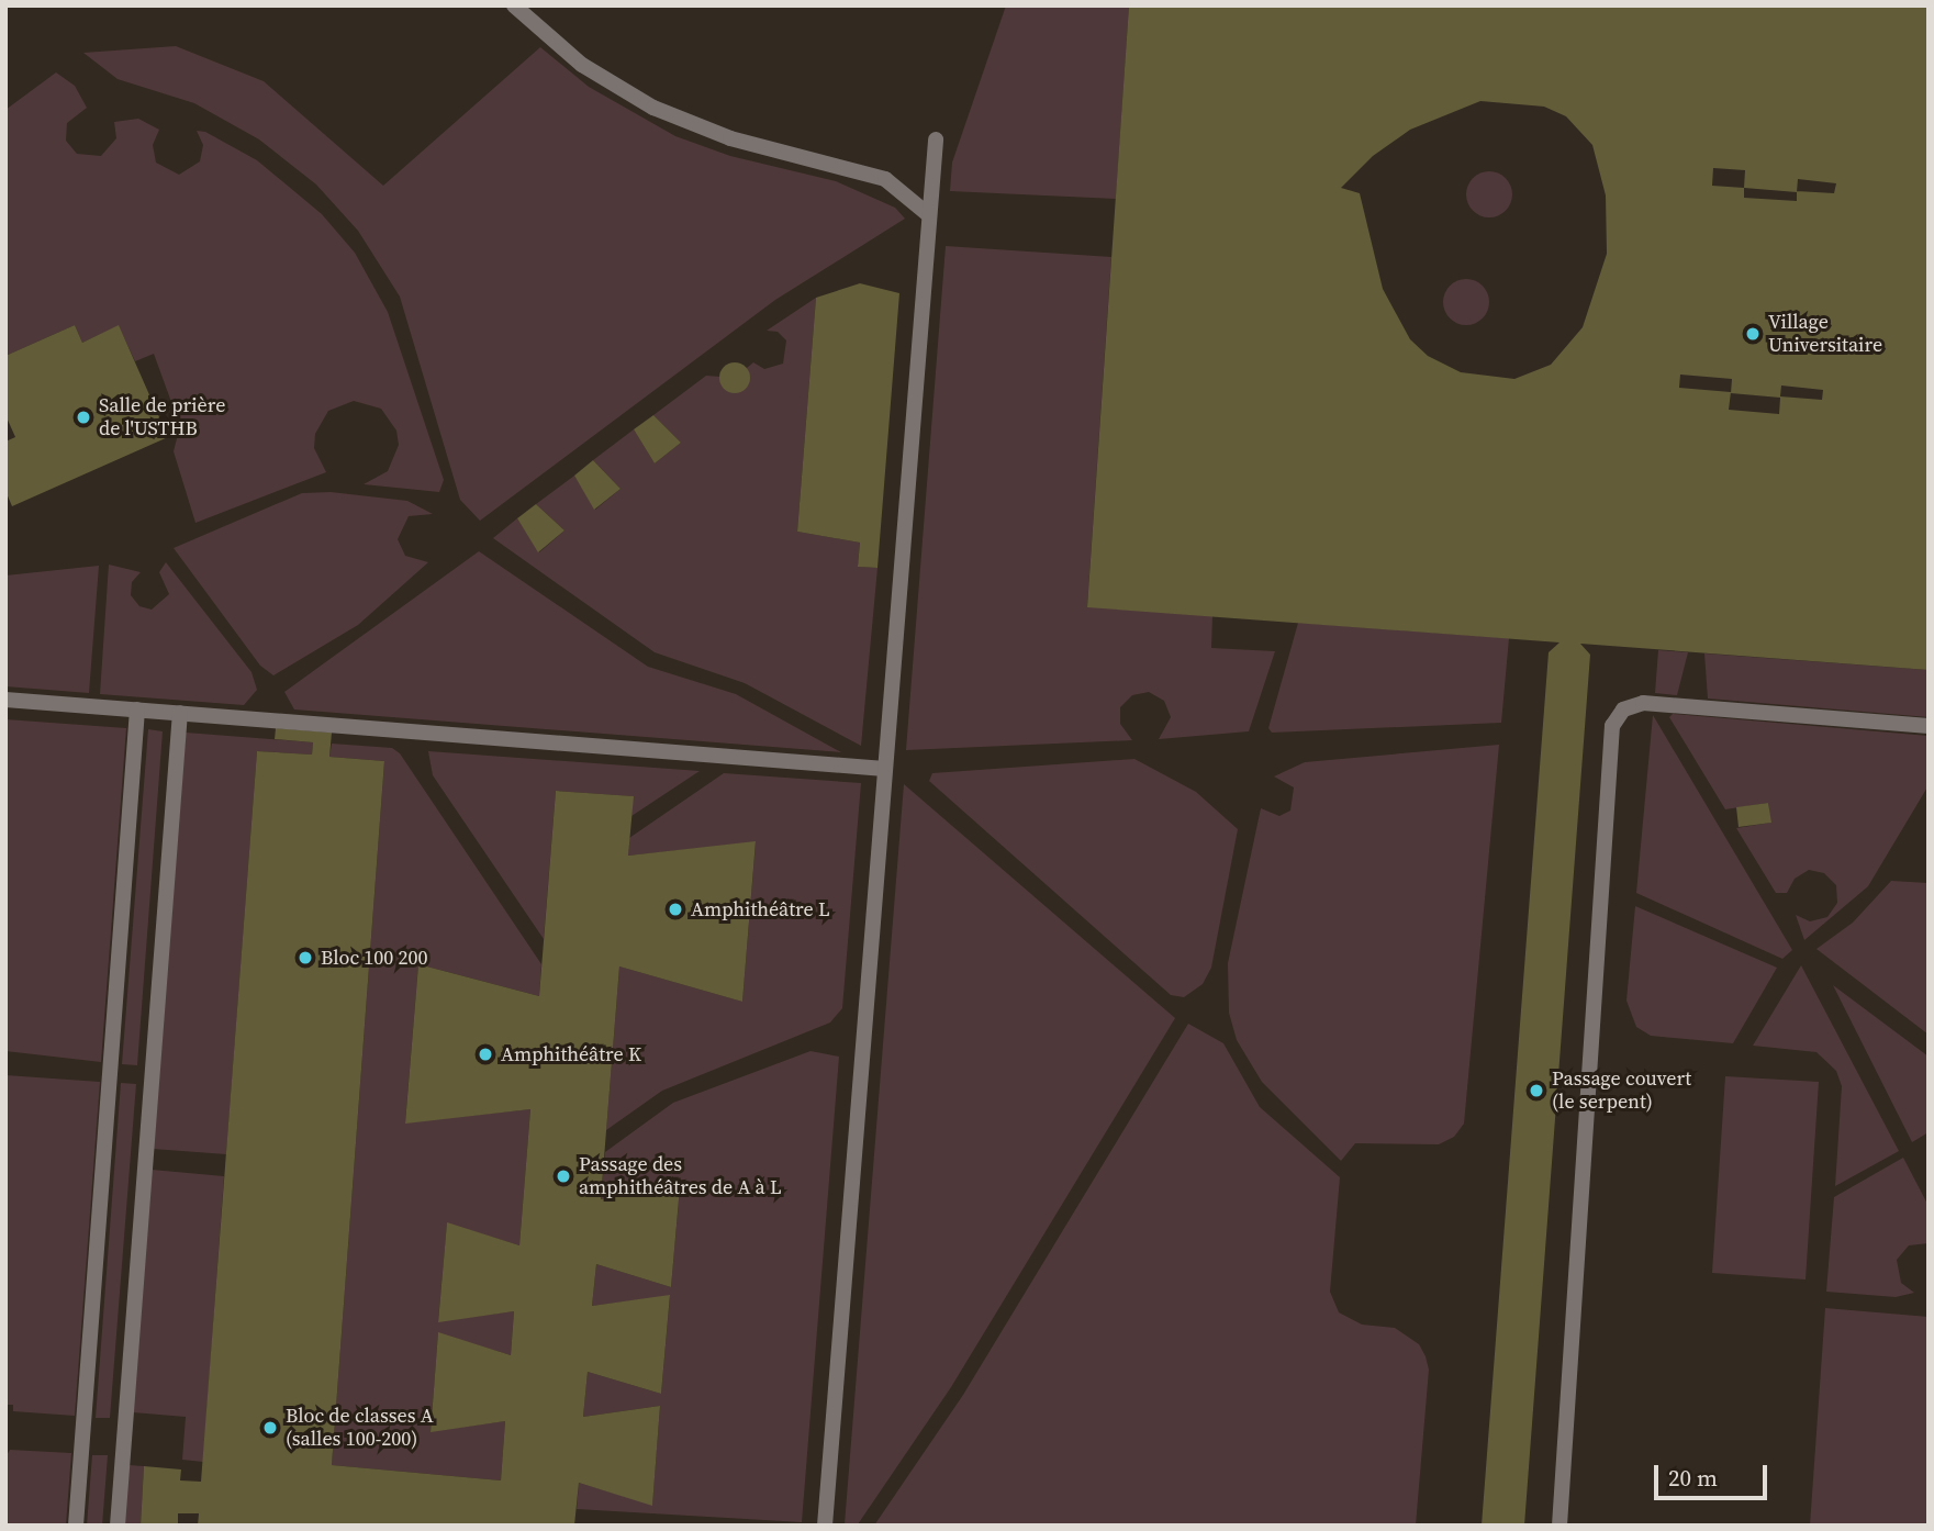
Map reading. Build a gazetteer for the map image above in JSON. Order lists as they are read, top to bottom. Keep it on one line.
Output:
{"places":["Village Universitaire","Salle de prière de l'USTHB","Amphithéâtre L","Bloc 100 200","Amphithéâtre K","Passage couvert (le serpent)","Passage des amphithéâtres de A à L","Bloc de classes A (salles 100-200)"],"scale_bar":"20 m"}
